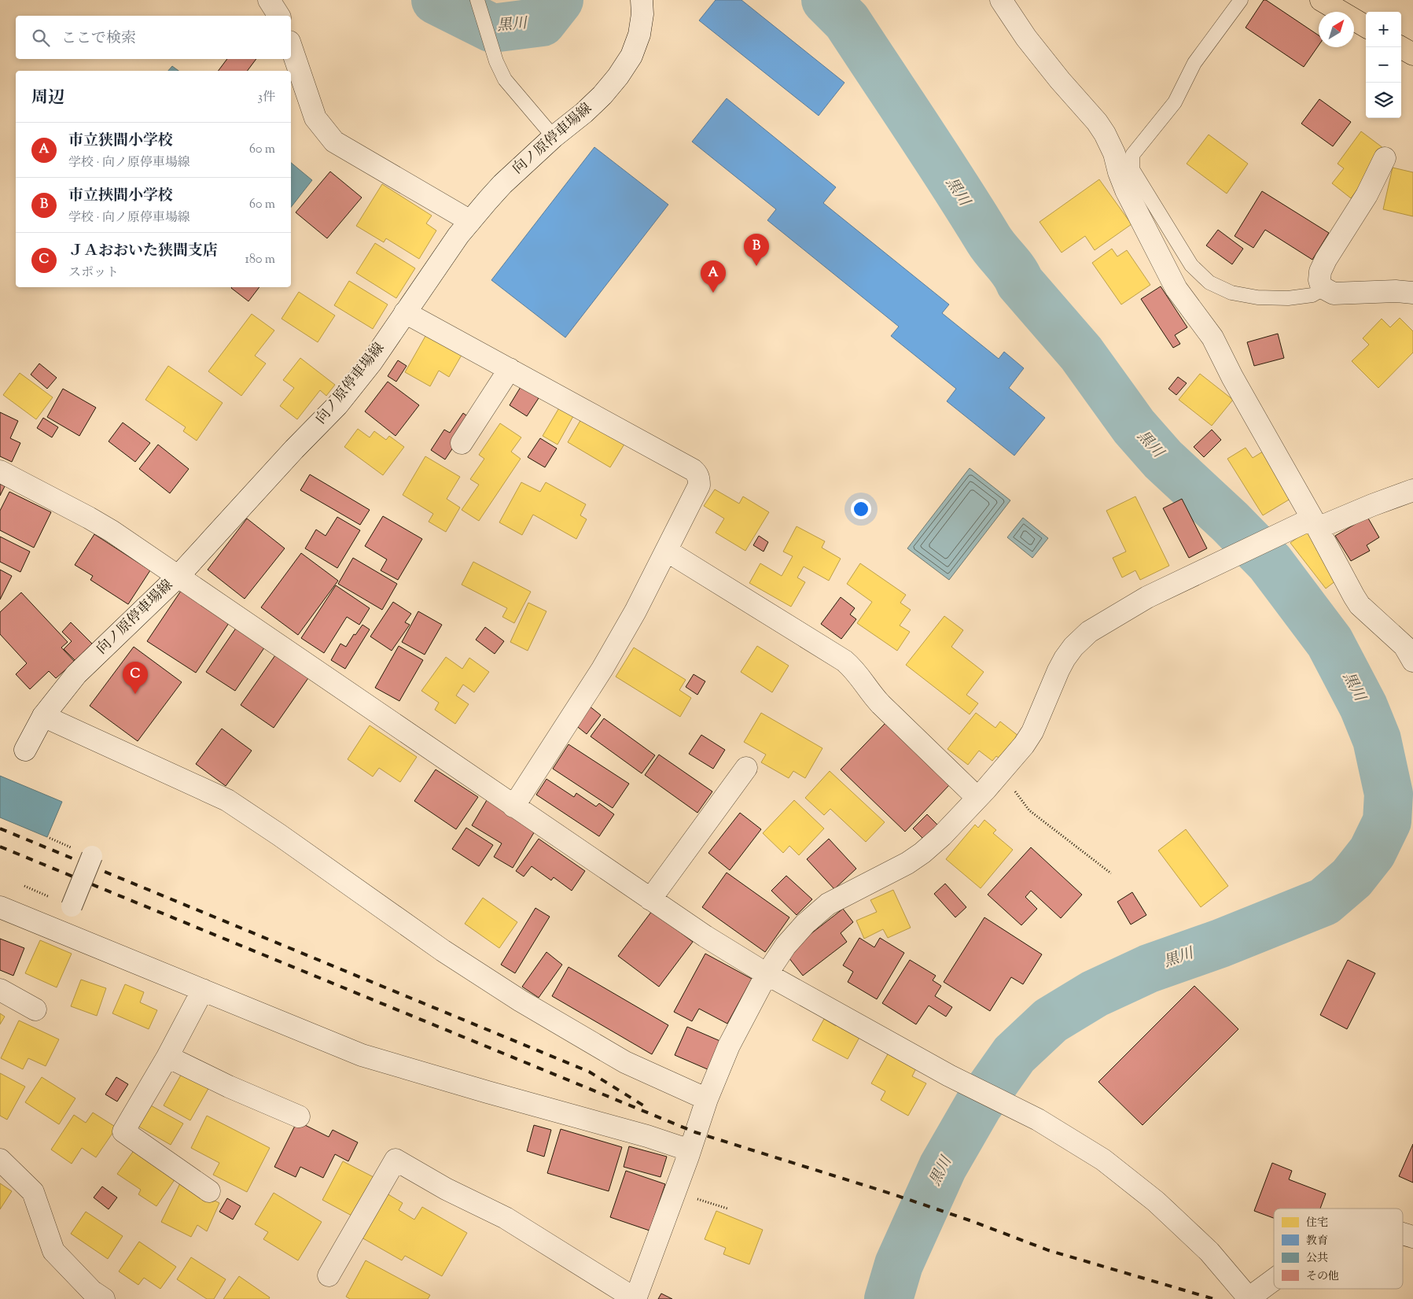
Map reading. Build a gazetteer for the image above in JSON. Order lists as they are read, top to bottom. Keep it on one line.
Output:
{"streets":{"street":["向ノ原停車場線"]},"water":["黒川"],"legend":["住宅","教育","公共","その他"],"north":"top right","page":{"map_buttons":["+","−"],"search":"ここで検索","heading":["周辺","3件"],"list":[{"mark":"A","name":"市立狭間小学校","note":"学校 · 向ノ原停車場線","value":"60 m"},{"mark":"B","name":"市立挾間小学校","note":"学校 · 向ノ原停車場線","value":"60 m"},{"mark":"C","name":"ＪＡおおいた狭間支店","note":"スポット","value":"180 m"}],"pins":["B","A","C"]}}
